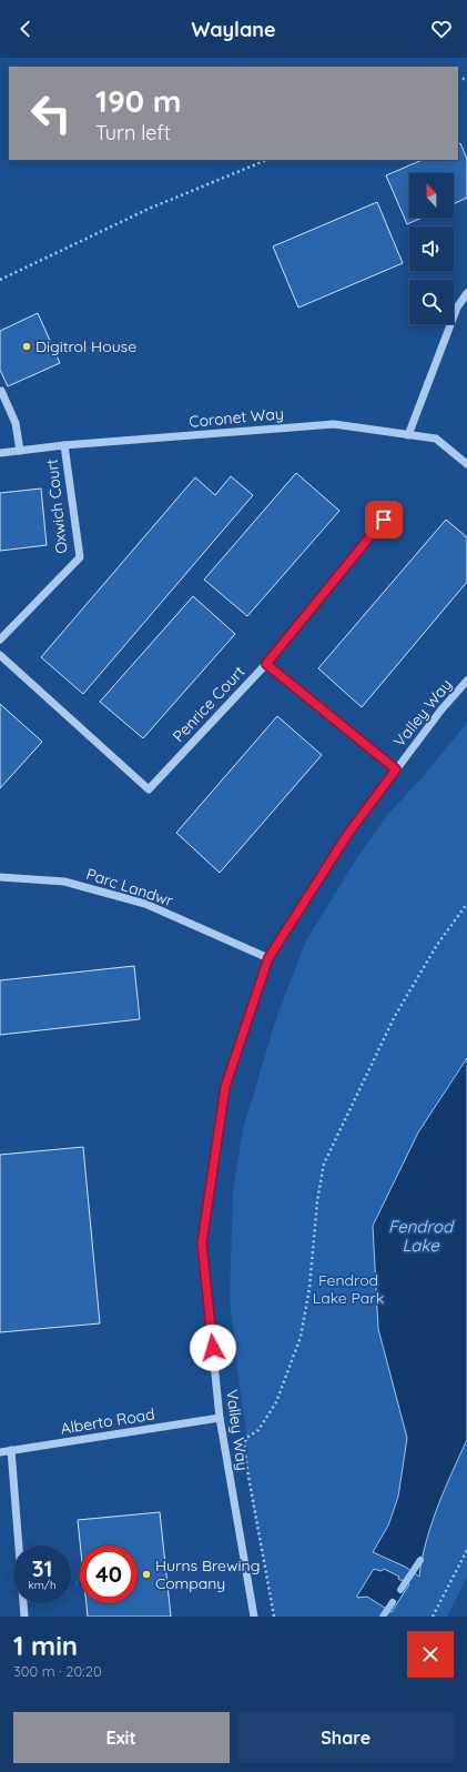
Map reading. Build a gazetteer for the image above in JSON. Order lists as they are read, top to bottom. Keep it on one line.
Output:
{"streets":{"street":["Coronet Way","Oxwich Court","Penrice Court","Valley Way","Parc Landwr","Alberto Road"]},"crossings":[["Coronet Way","Oxwich Court"],["Valley Way","Parc Landwr"],["Valley Way","Alberto Road"]],"water":["Fendrod Lake"],"parks":["Fendrod Lake Park"],"places":["Digitrol House","Hurns Brewing Company"],"north":"top","page":{"header":"Waylane","turn":["190 m","Turn left"],"speed":"31 km/h","limit":"40","heading":["1 min","300 m · 20:20"],"buttons":["Exit","Share"]}}
